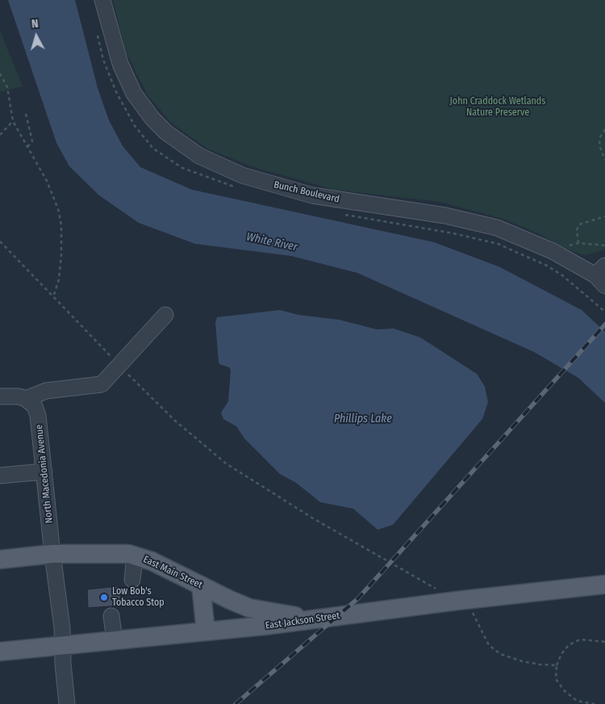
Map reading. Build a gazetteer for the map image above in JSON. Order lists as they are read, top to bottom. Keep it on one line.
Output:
{"streets":{"main road":["East Main Street","East Jackson Street"],"street":["Bunch Boulevard","North Macedonia Avenue"]},"crossings":[["North Macedonia Avenue","East Main Street"],["North Macedonia Avenue","East Jackson Street"],["East Main Street","East Jackson Street"]],"water":["White River","Phillips Lake"],"parks":["John Craddock Wetlands Nature Preserve"],"places":["Low Bob's Tobacco Stop"],"north":"top"}
